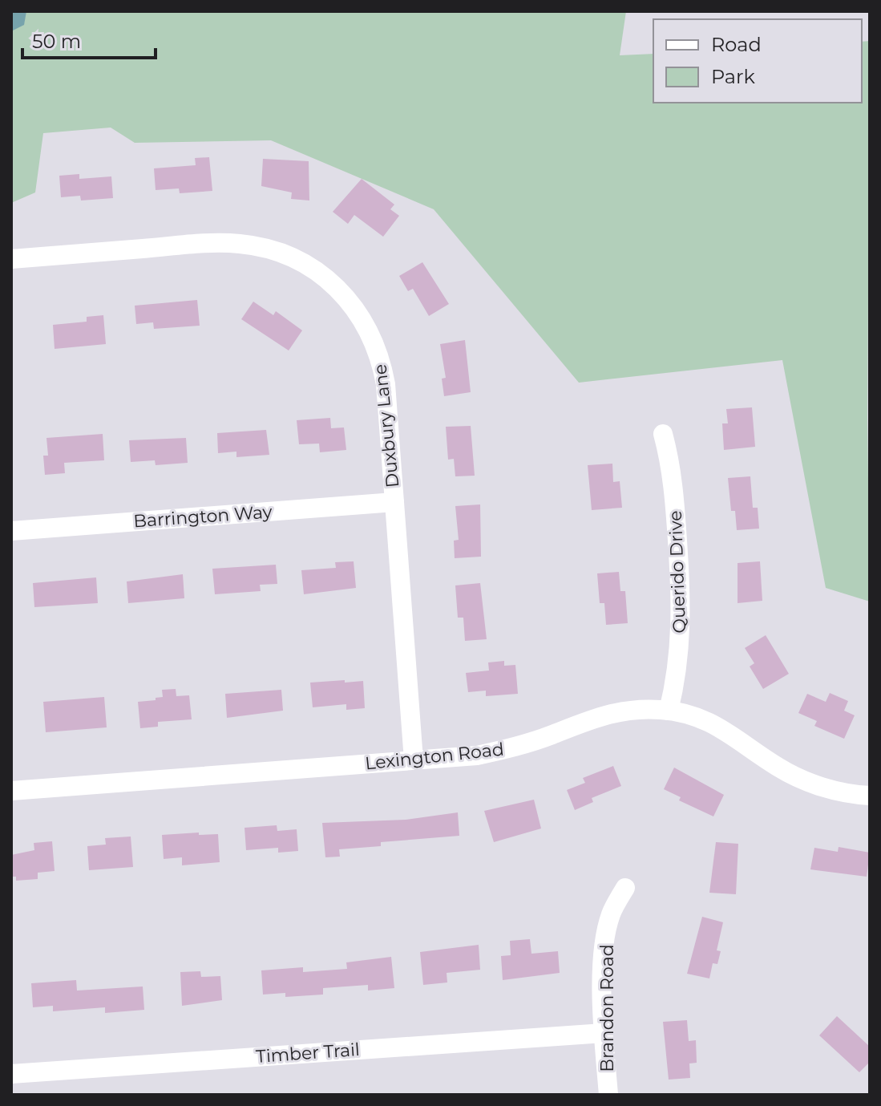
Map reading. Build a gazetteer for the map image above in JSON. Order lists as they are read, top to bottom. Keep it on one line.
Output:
{"streets":{"street":["Duxbury Lane","Barrington Way","Querido Drive","Lexington Road","Brandon Road","Timber Trail"]},"crossings":[["Duxbury Lane","Barrington Way"],["Duxbury Lane","Lexington Road"],["Querido Drive","Lexington Road"],["Brandon Road","Timber Trail"]],"legend":["Road","Park"],"scale_bar":"50 m"}
